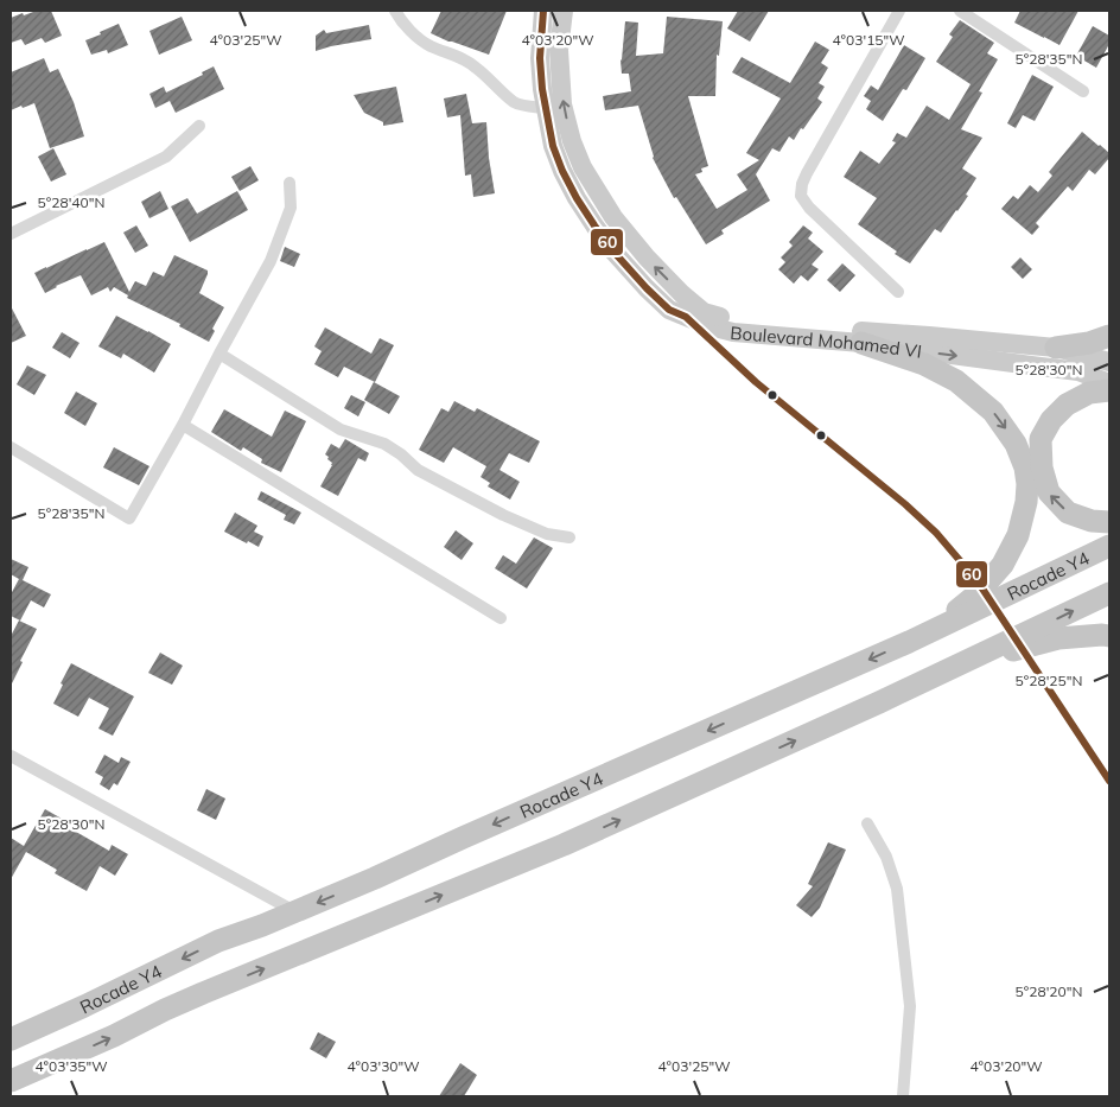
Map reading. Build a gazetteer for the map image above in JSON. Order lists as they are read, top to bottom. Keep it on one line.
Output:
{"streets":{"highway":["Rocade Y4"],"main road":["Boulevard Mohamed VI"]},"lines":["transit line 60"],"coordinates":["4°03'25\"W","4°03'20\"W","4°03'15\"W","5°28'35\"N","5°28'40\"N","5°28'30\"N","5°28'25\"N","5°28'20\"N","4°03'35\"W","4°03'30\"W"]}
